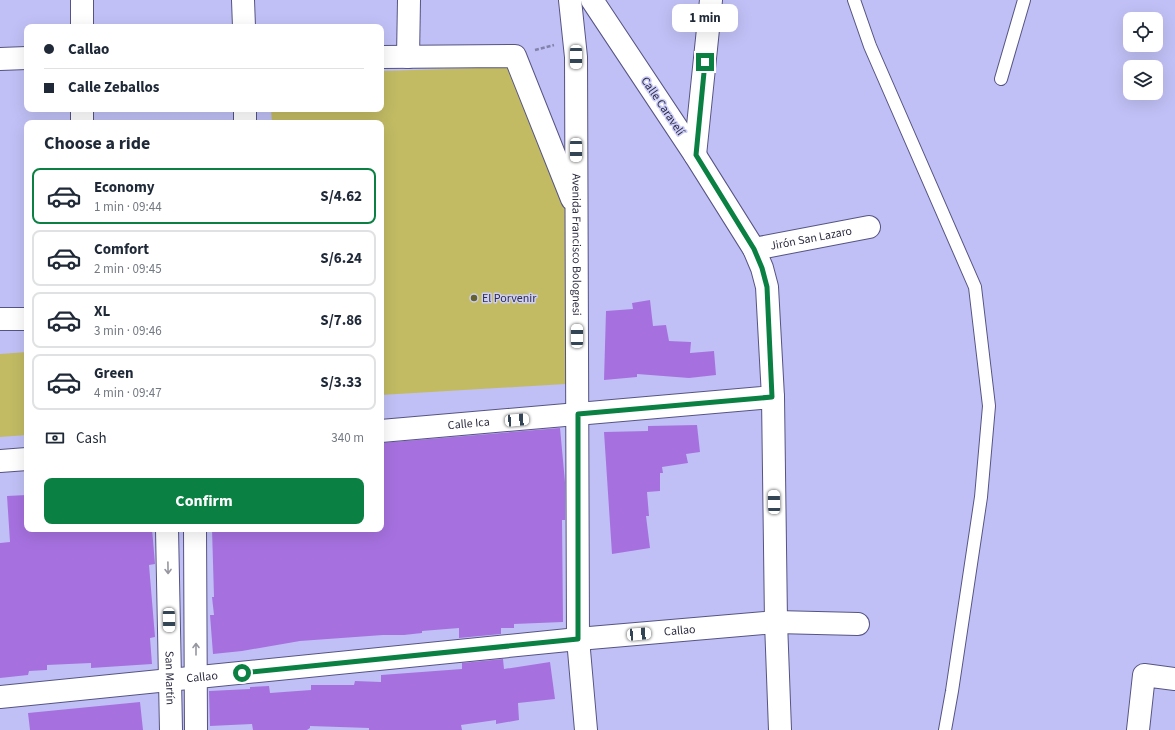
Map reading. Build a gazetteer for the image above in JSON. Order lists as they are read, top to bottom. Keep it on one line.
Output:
{"streets":{"street":["Calle Caravelí","Jirón San Lazaro","Avenida Francisco Bolognesi","Calle Ica","Callao","San Martín"]},"crossings":[["Calle Caravelí","Jirón San Lazaro"],["Calle Caravelí","Calle Ica"],["Calle Caravelí","Callao"],["Avenida Francisco Bolognesi","Calle Ica"],["Avenida Francisco Bolognesi","Callao"],["Callao","San Martín"]],"places":["El Porvenir"],"page":{"bubble":"1 min","banner":["Callao","Calle Zeballos"],"heading":"Choose a ride","list":[{"name":"Economy","note":"1 min · 09:44","value":"S/4.62"},{"name":"Comfort","note":"2 min · 09:45","value":"S/6.24"},{"name":"XL","note":"3 min · 09:46","value":"S/7.86"},{"name":"Green","note":"4 min · 09:47","value":"S/3.33"}],"pay":["Cash","340 m"],"buttons":"Confirm"}}
